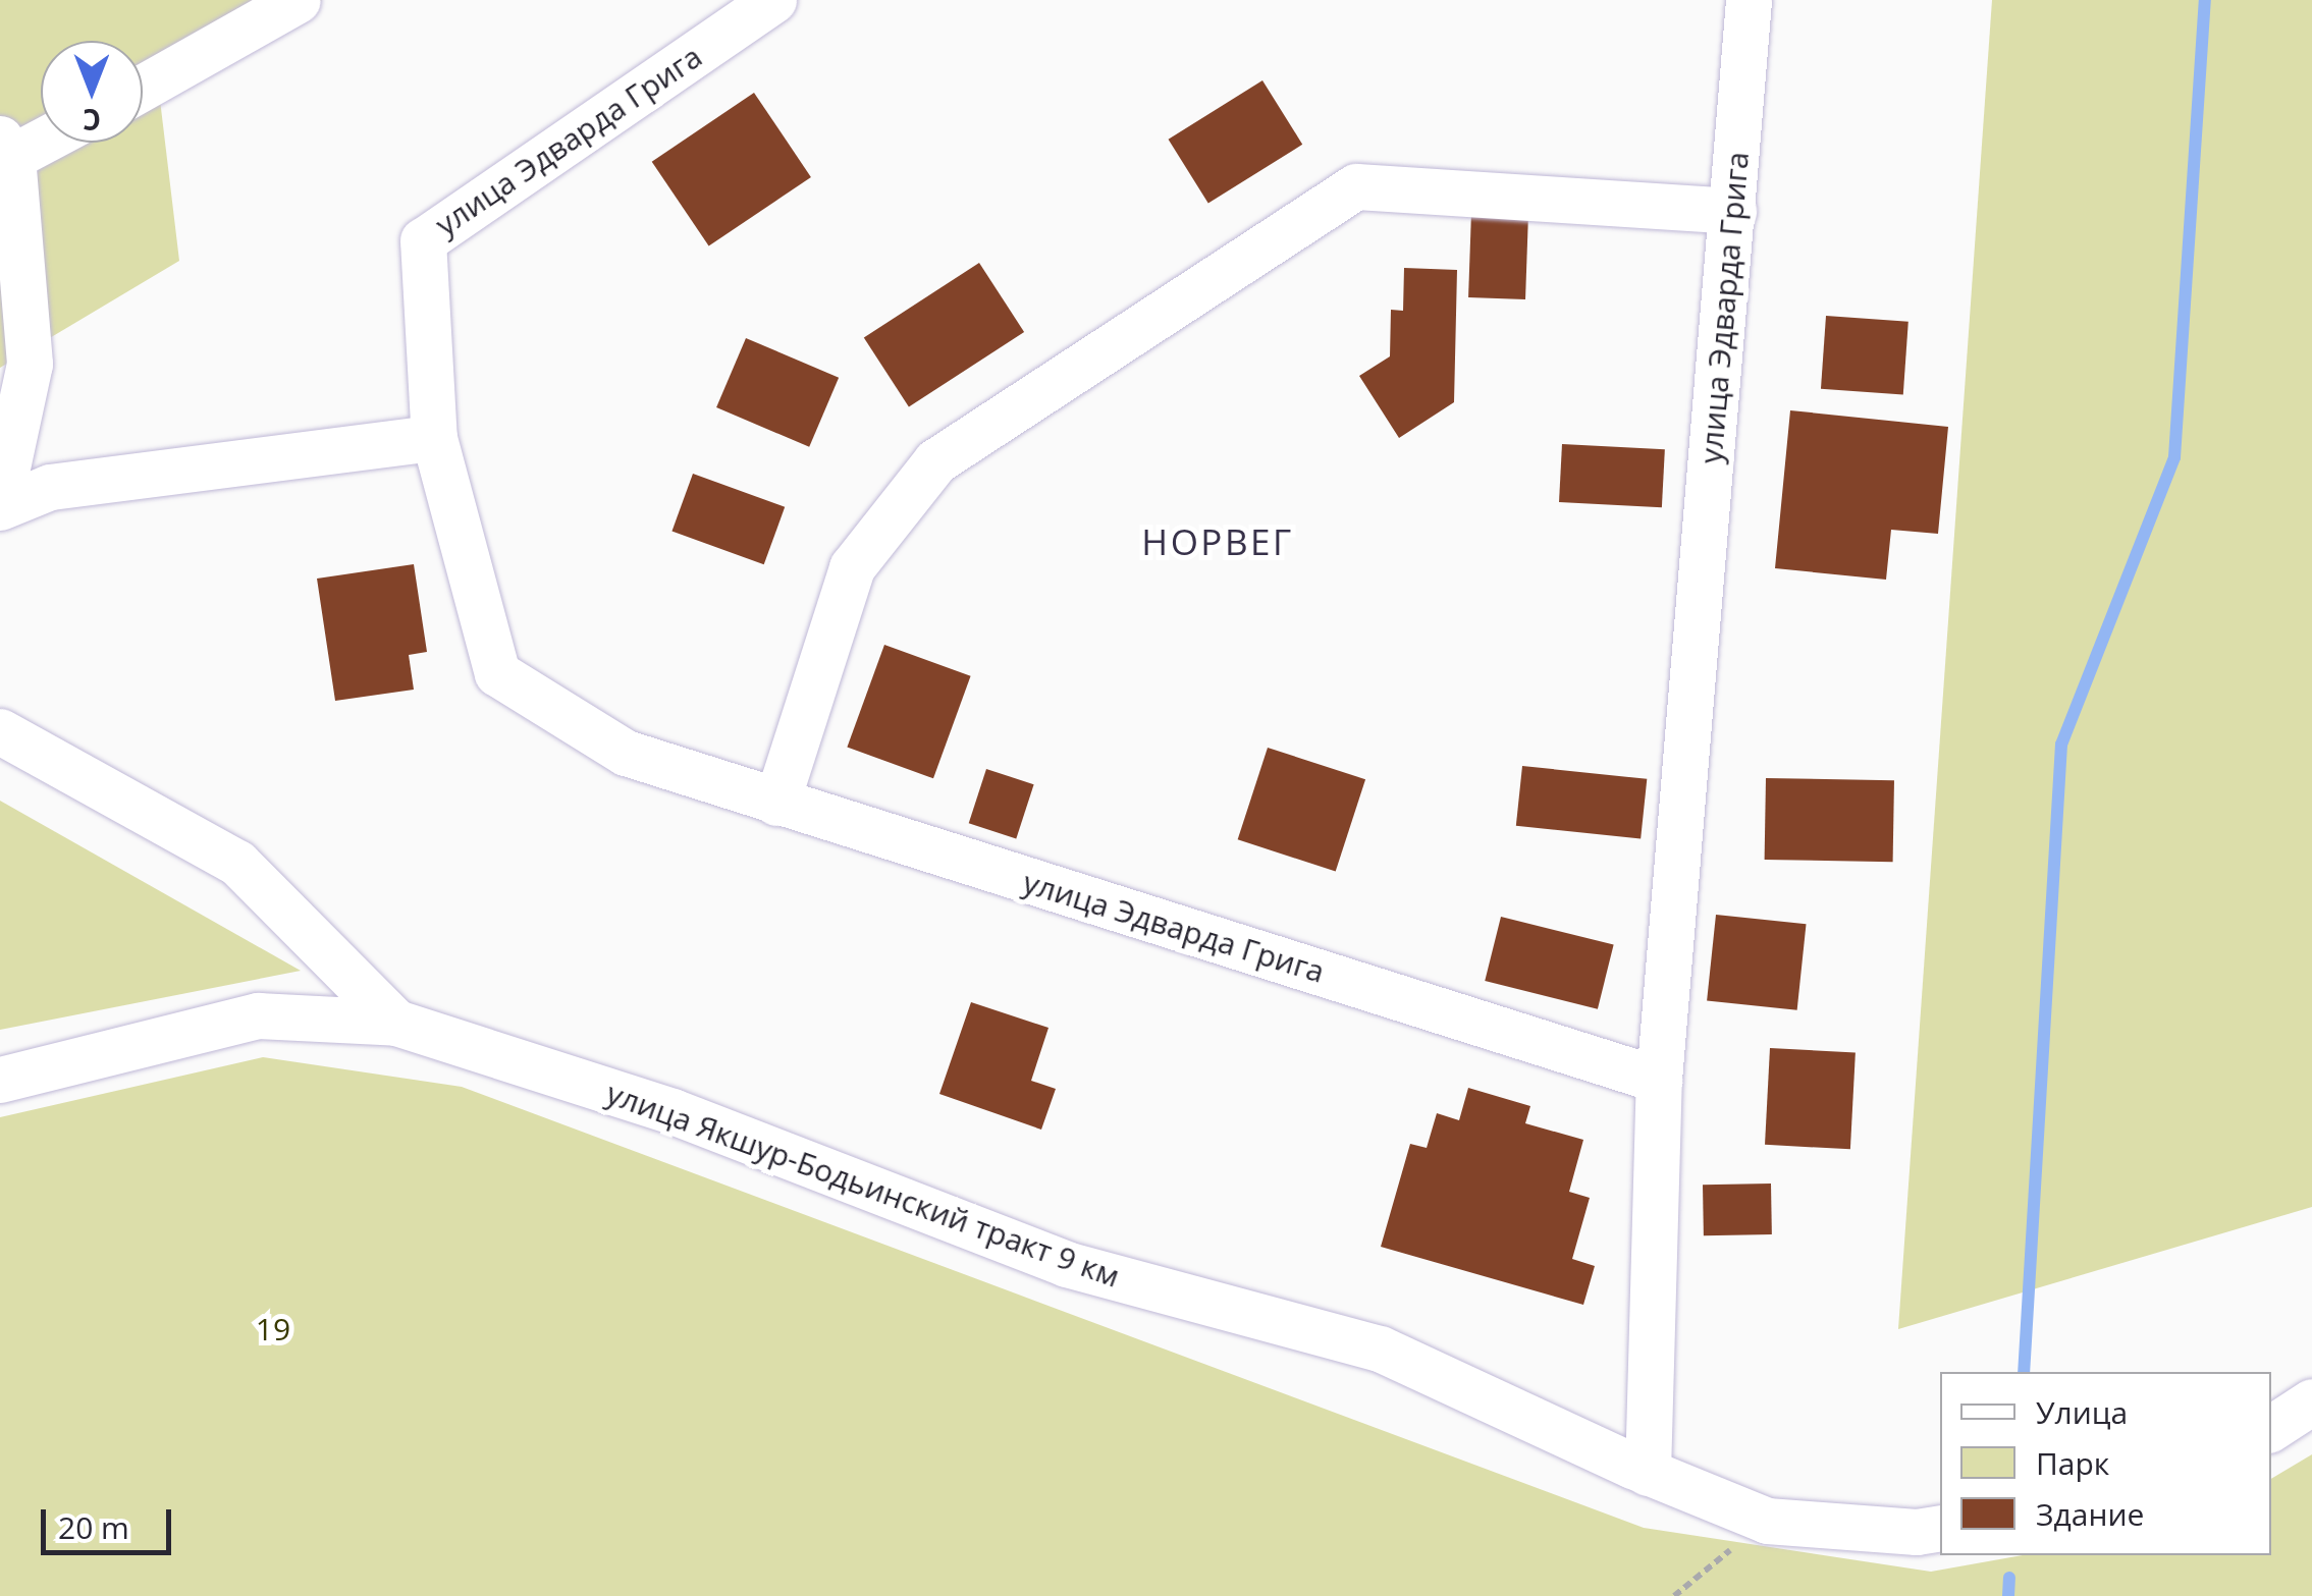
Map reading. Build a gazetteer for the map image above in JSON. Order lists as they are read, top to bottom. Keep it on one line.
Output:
{"streets":{"street":["улица Эдварда Грига","улица Якшур-Бодьинский тракт 9 км"]},"districts":["НОРВЕГ"],"parks":["19"],"legend":["Улица","Парк","Здание"],"scale_bar":"20 m","north":"bottom"}
